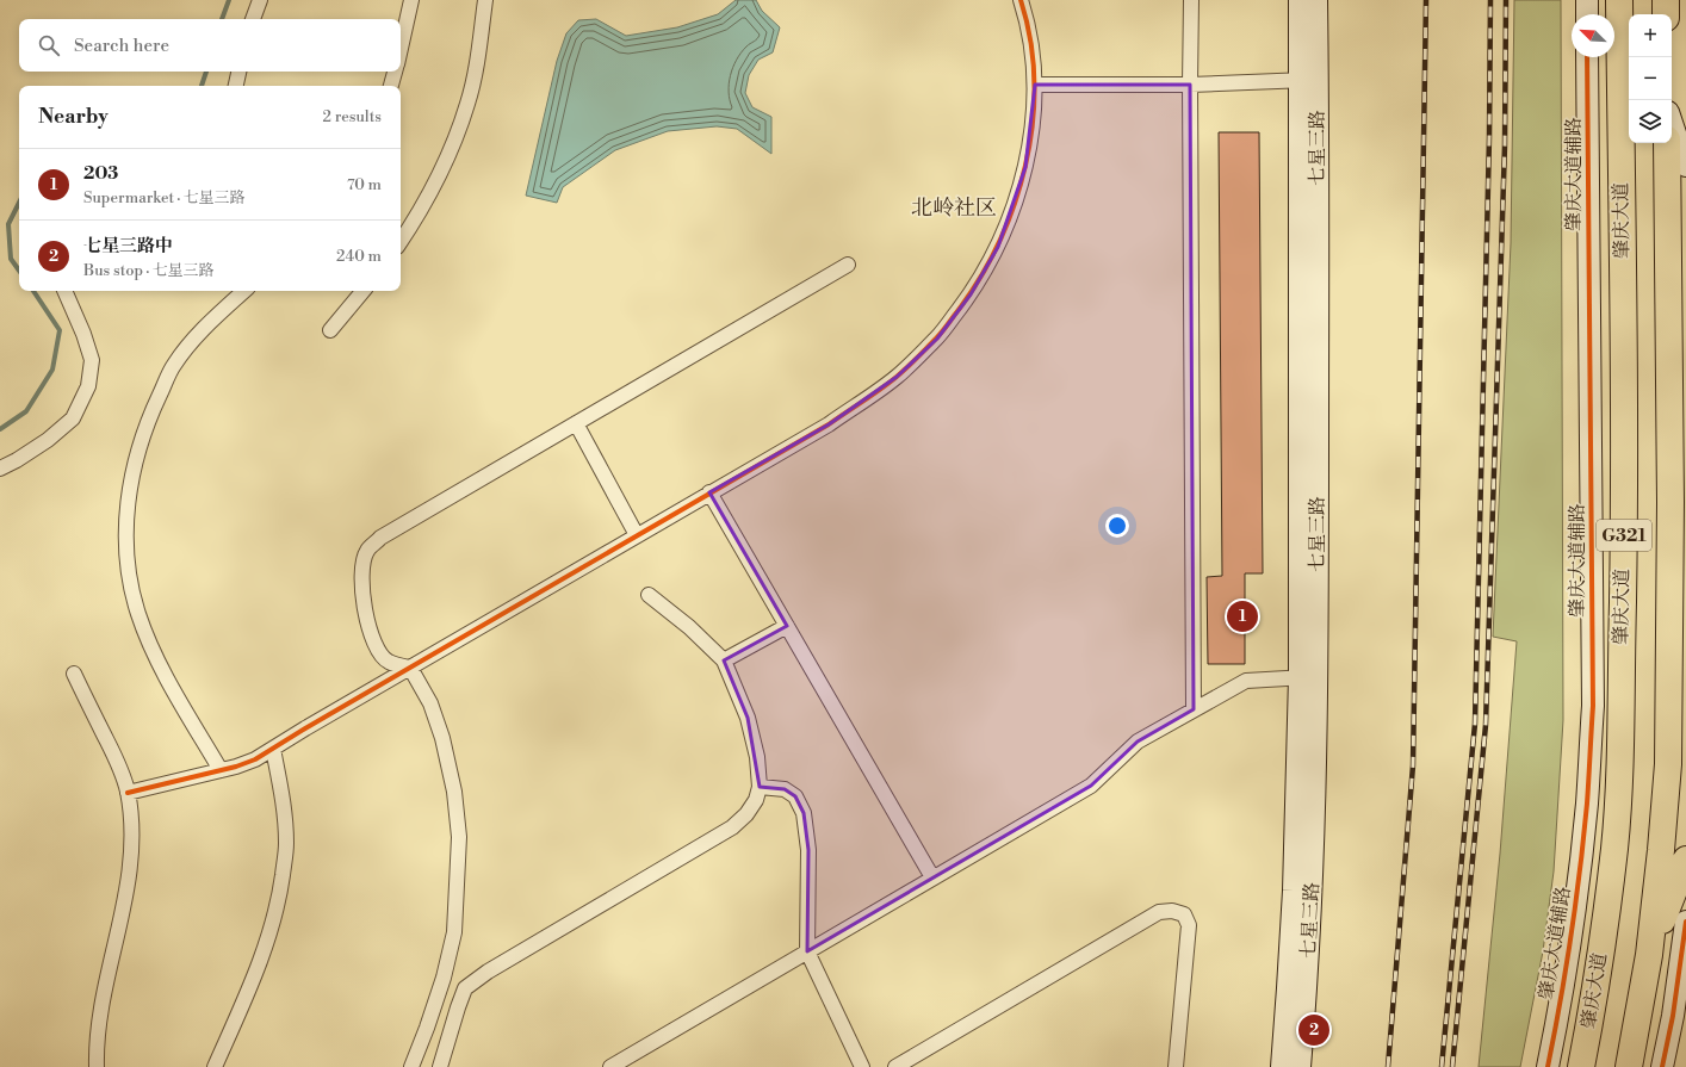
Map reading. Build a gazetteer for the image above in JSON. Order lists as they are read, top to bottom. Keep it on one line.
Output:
{"streets":{"highway":["肇庆大道","G321"],"street":["七星三路","肇庆大道辅路"]},"districts":["北岭社区"],"north":"top left","page":{"map_buttons":["+","−"],"search":"Search here","heading":["Nearby","2 results"],"list":[{"mark":"1","name":"203","note":"Supermarket · 七星三路","value":"70 m"},{"mark":"2","name":"七星三路中","note":"Bus stop · 七星三路","value":"240 m"}],"pins":["1","2"]}}
